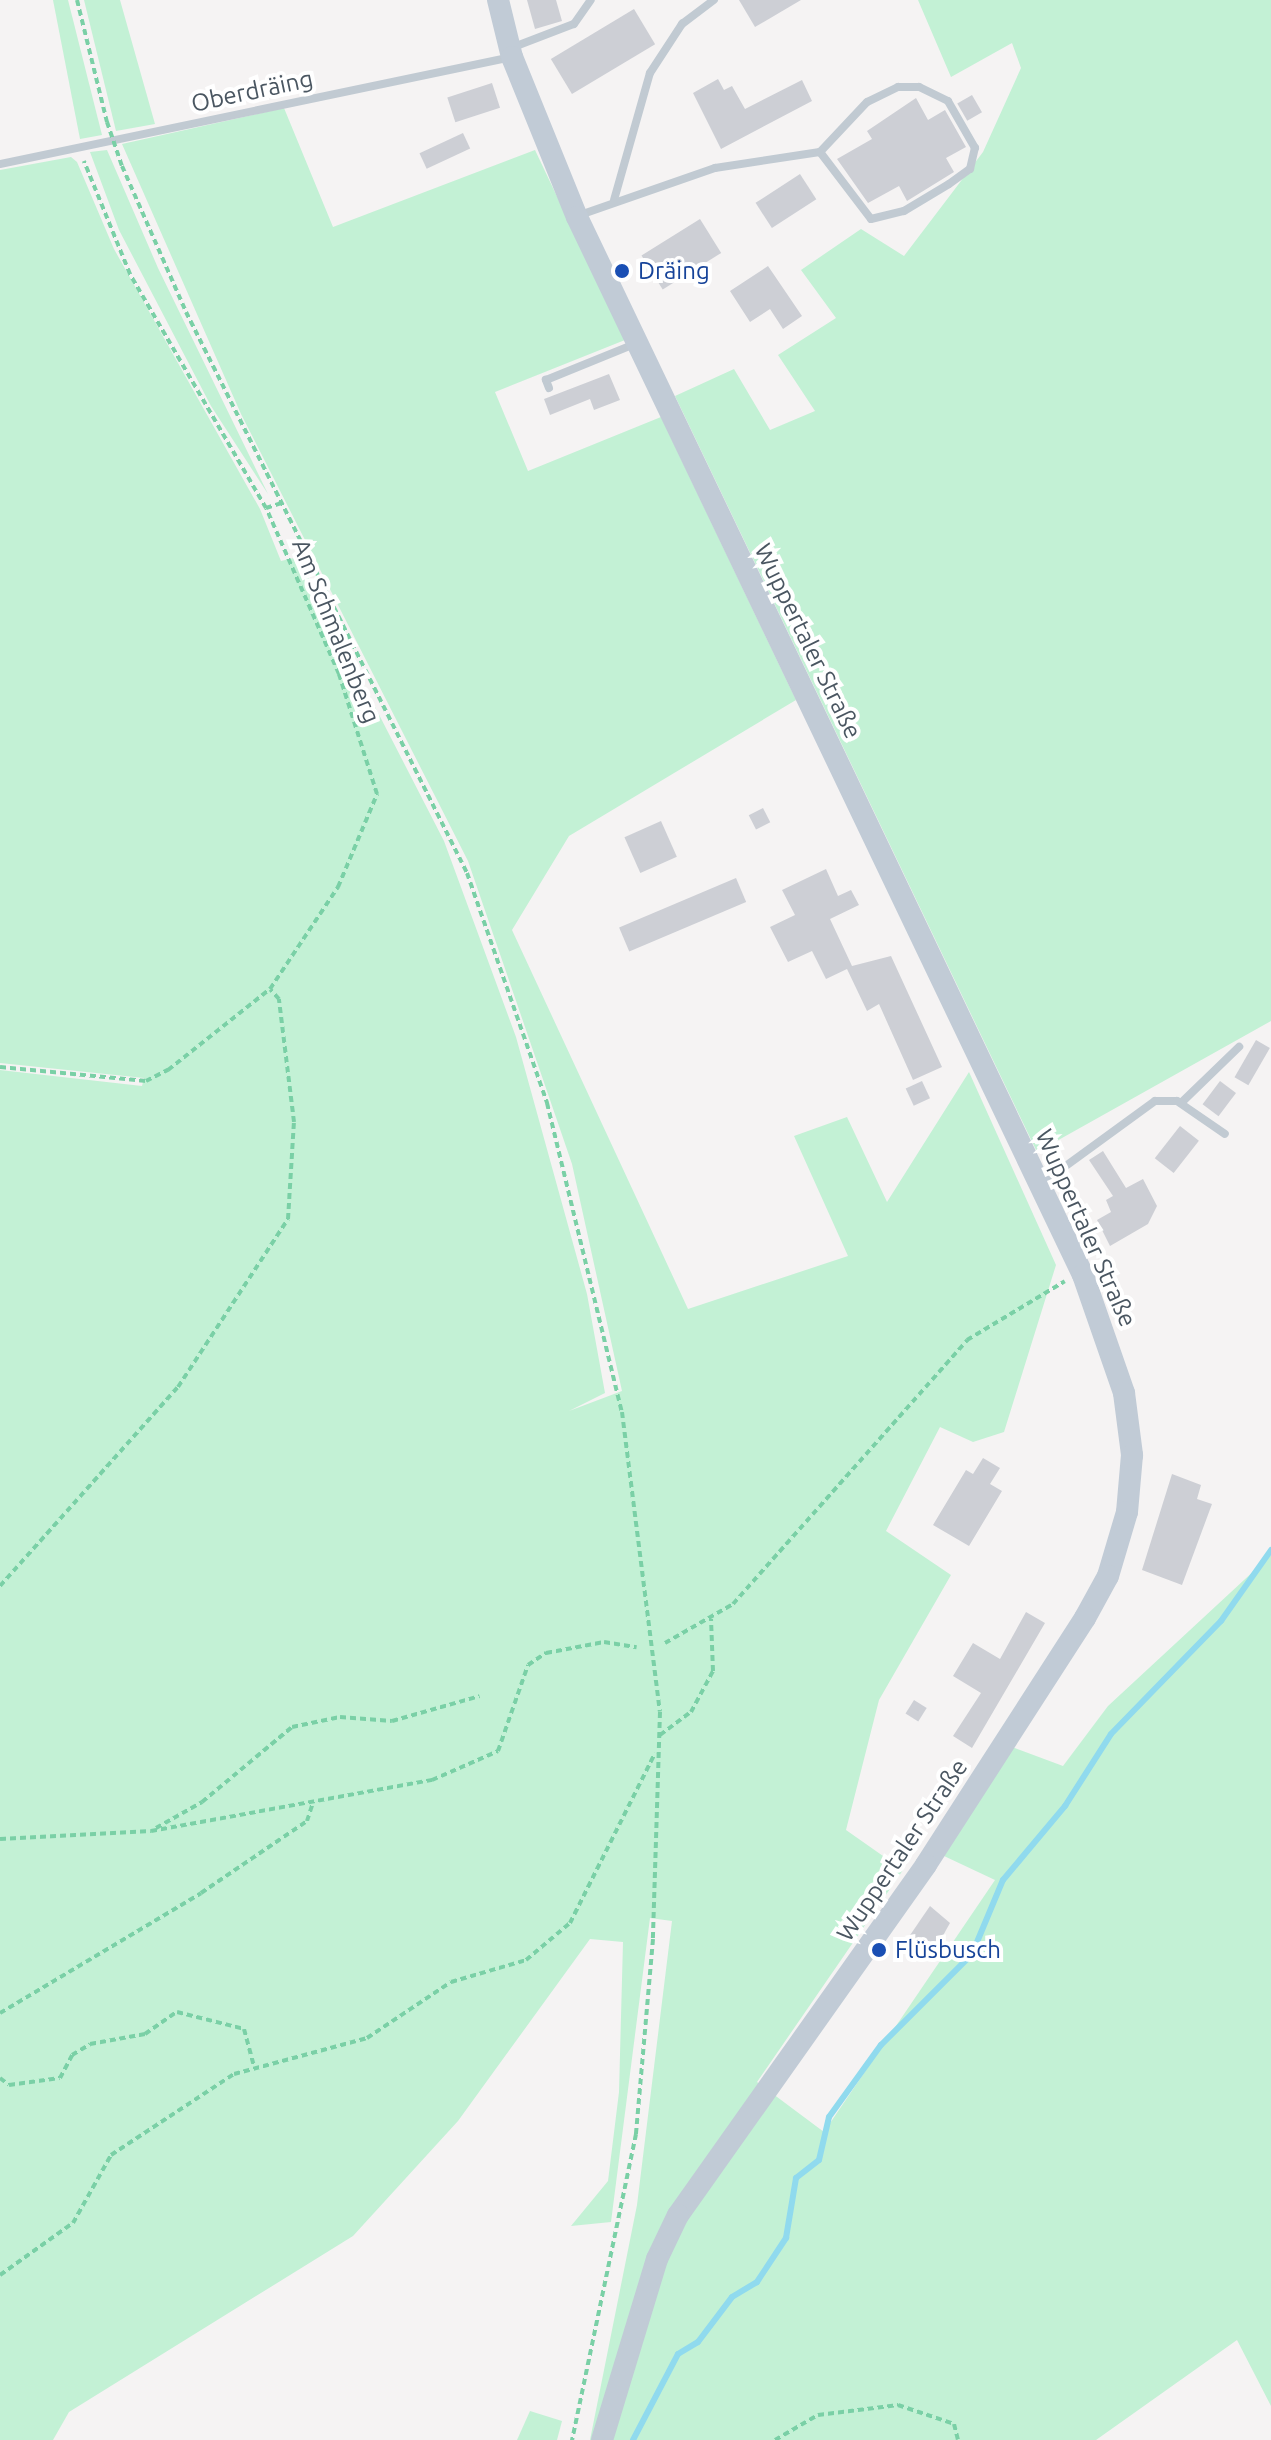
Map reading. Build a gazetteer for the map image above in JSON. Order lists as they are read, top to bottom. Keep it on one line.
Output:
{"streets":{"main road":["Wuppertaler Straße"],"lane":["Oberdräing"],"path":["Am Schmalenberg"]},"crossings":[["Oberdräing","Am Schmalenberg"],["Oberdräing","Wuppertaler Straße"]],"places":["Dräing","Flüsbusch"]}
